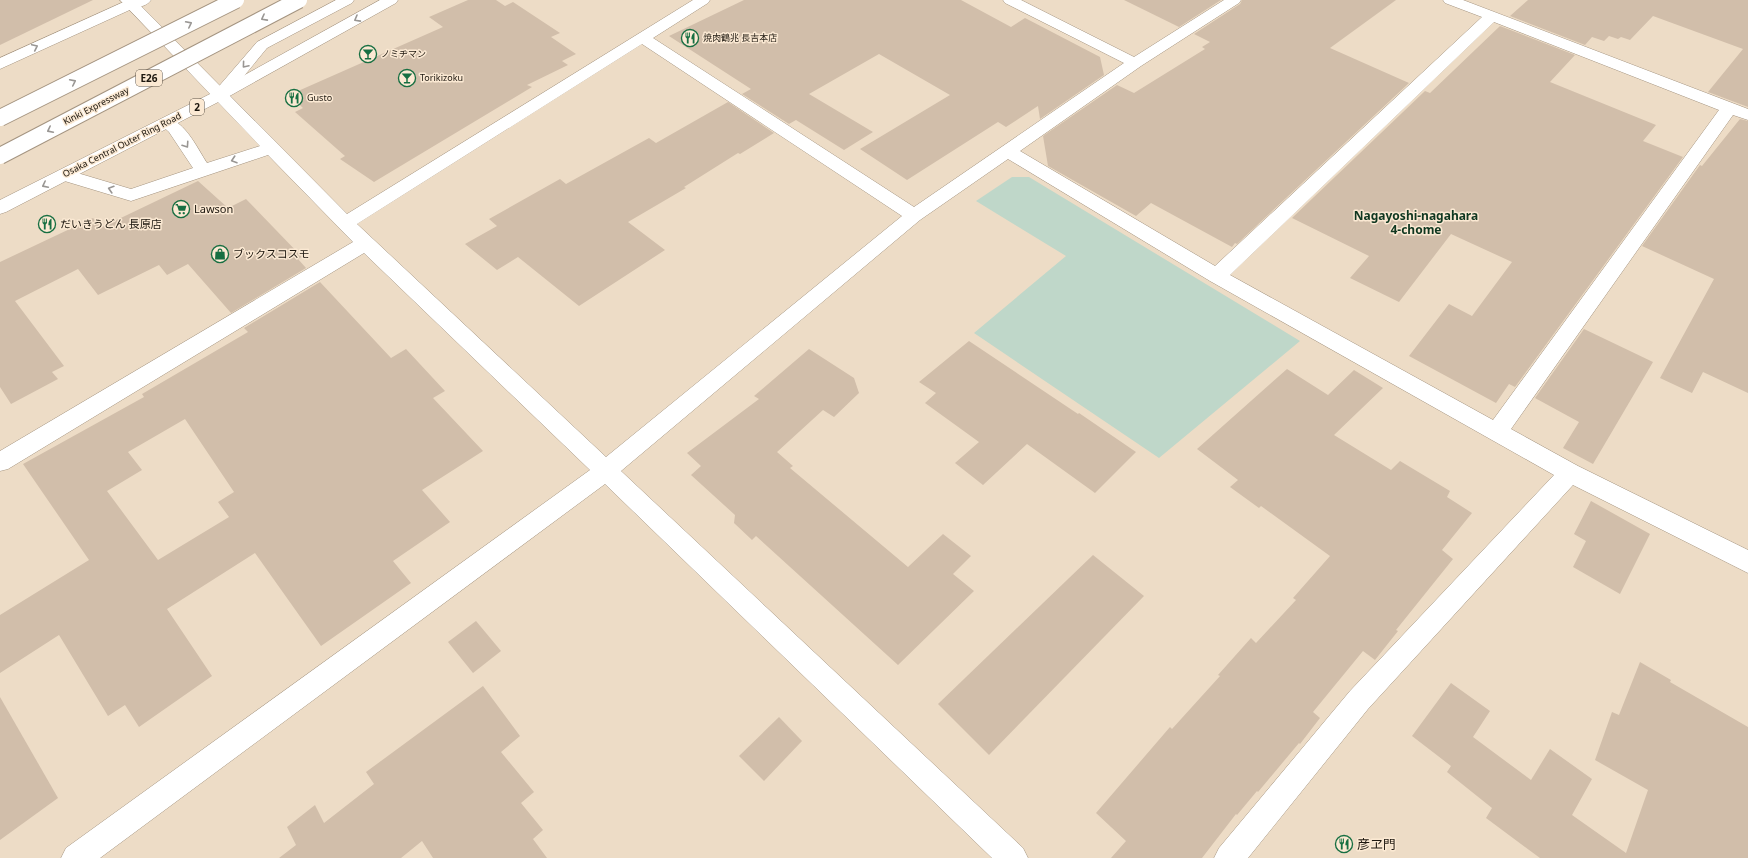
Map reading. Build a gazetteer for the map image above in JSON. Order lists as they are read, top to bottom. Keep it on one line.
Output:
{"streets":{"main road":["E26","Kinki Expressway","2","Osaka Central Outer Ring Road"]},"districts":["Nagayoshi-nagahara 4-chome"],"places":{"restaurant":["焼肉鶴兆 長吉本店","Gusto","だいきうどん 長原店","彦ヱ門"],"bar":["ノミヂマン","Torikizoku"],"supermarket":["Lawson"],"shop":["ブックスコスモ"]}}
